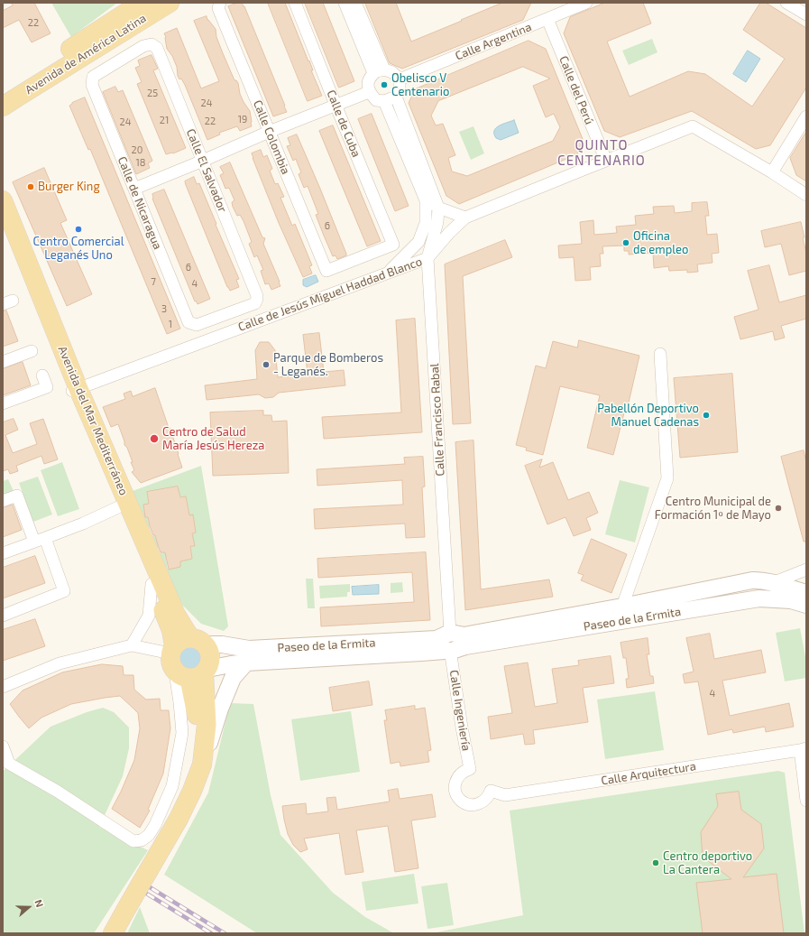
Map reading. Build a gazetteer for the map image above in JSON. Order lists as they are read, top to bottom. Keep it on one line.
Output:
{"streets":{"main road":["Avenida de América Latina","Avenida del Mar Mediterráneo","Paseo de la Ermita"],"street":["Calle Argentina","Calle del Perú","Calle de Cuba","Calle Colombia","Calle El Salvador","Calle de Nicaragua","Calle de Jesús Miguel Haddad Blanco","Calle Francisco Rabal","Calle Ingeniería","Calle Arquitectura"]},"crossings":[["Calle Argentina","Calle del Perú"],["Calle del Perú","Calle de Jesús Miguel Haddad Blanco"],["Calle de Cuba","Calle Colombia"],["Calle El Salvador","Calle de Nicaragua"],["Calle de Jesús Miguel Haddad Blanco","Calle Francisco Rabal"],["Calle de Jesús Miguel Haddad Blanco","Avenida del Mar Mediterráneo"],["Calle Francisco Rabal","Paseo de la Ermita"],["Calle Francisco Rabal","Calle Ingeniería"],["Avenida del Mar Mediterráneo","Paseo de la Ermita"],["Paseo de la Ermita","Calle Ingeniería"],["Calle Ingeniería","Calle Arquitectura"]],"districts":["QUINTO CENTENARIO"],"places":["Obelisco V Centenario","Burger King","Centro Comercial Leganés Uno","Oficina de empleo","Parque de Bomberos - Leganés.","Pabellón Deportivo Manuel Cadenas","Centro de Salud María Jesús Hereza","Centro Municipal de Formación 1º de Mayo","Centro deportivo La Cantera"],"house_numbers":["22","25","24","19","21","22","24","20","18","6","6","7","4","3","1","4"],"north":"right"}
